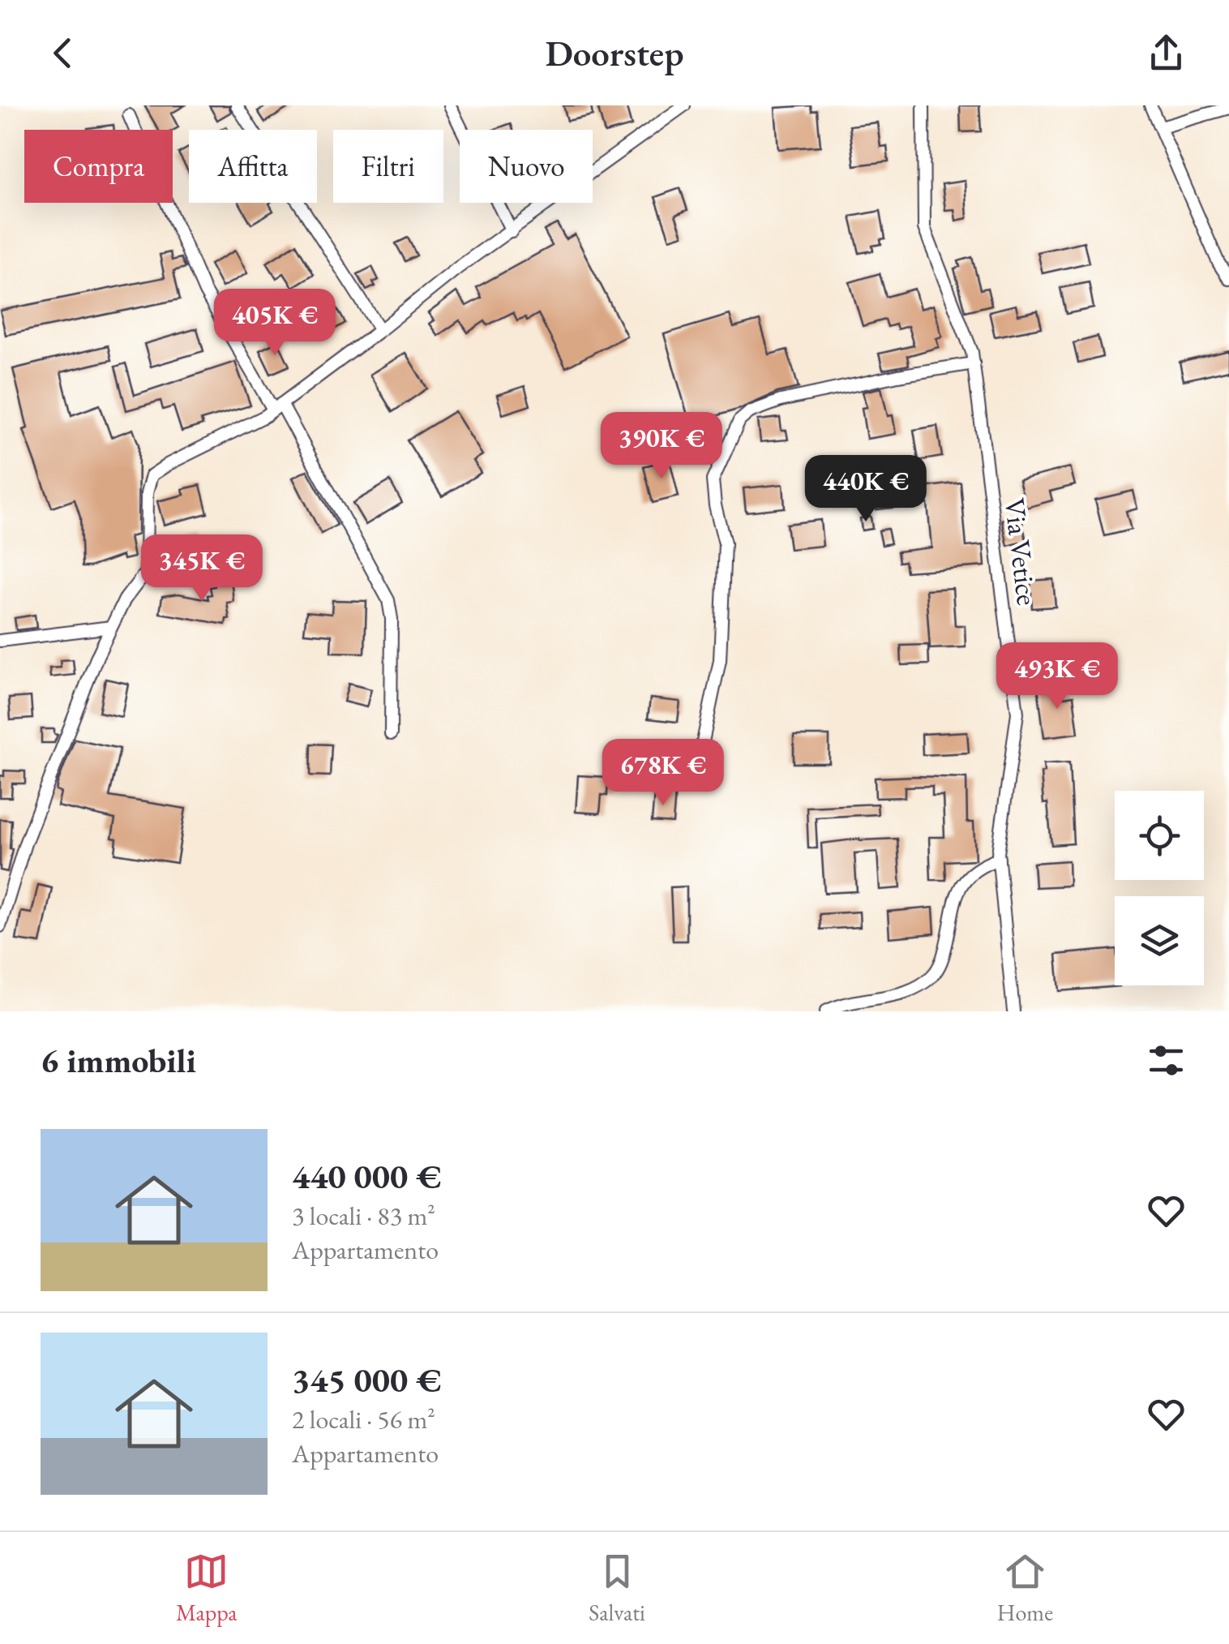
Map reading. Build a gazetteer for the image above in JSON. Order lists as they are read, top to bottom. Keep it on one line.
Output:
{"streets":{"street":["Via Vetice"]},"page":{"header":"Doorstep","chip":["Compra","Affitta","Filtri","Nuovo"],"price":["405K €","390K €","440K €","345K €","493K €","678K €"],"heading":"6 immobili","list":[{"name":"440 000 €","note":"3 locali · 83 m² · Appartamento"},{"name":"345 000 €","note":"2 locali · 56 m² · Appartamento"}],"tabs":["Mappa","Salvati","Home"]}}
